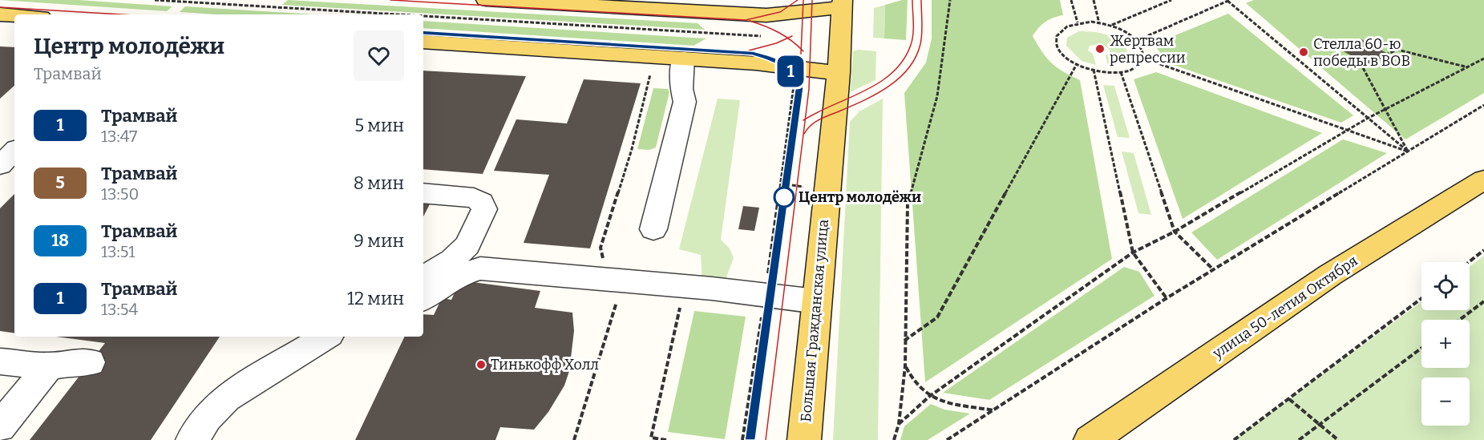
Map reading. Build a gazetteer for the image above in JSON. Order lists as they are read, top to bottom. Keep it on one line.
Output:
{"streets":{"main road":["улица 50-летия Октября","Большая Гражданская улица"]},"places":["Жертвам репрессии","Стелла 60-ю победы в ВОВ","Центр молодёжи","Тинькофф Холл"],"lines":["tram line 1"],"page":{"on_map":"1","heading":["Центр молодёжи","Трамвай"],"list":[{"mark":"1","name":"Трамвай","note":"13:47","value":"5 мин"},{"mark":"5","name":"Трамвай","note":"13:50","value":"8 мин"},{"mark":"18","name":"Трамвай","note":"13:51","value":"9 мин"},{"mark":"1","name":"Трамвай","note":"13:54","value":"12 мин"}],"map_buttons":["+","−"]}}
